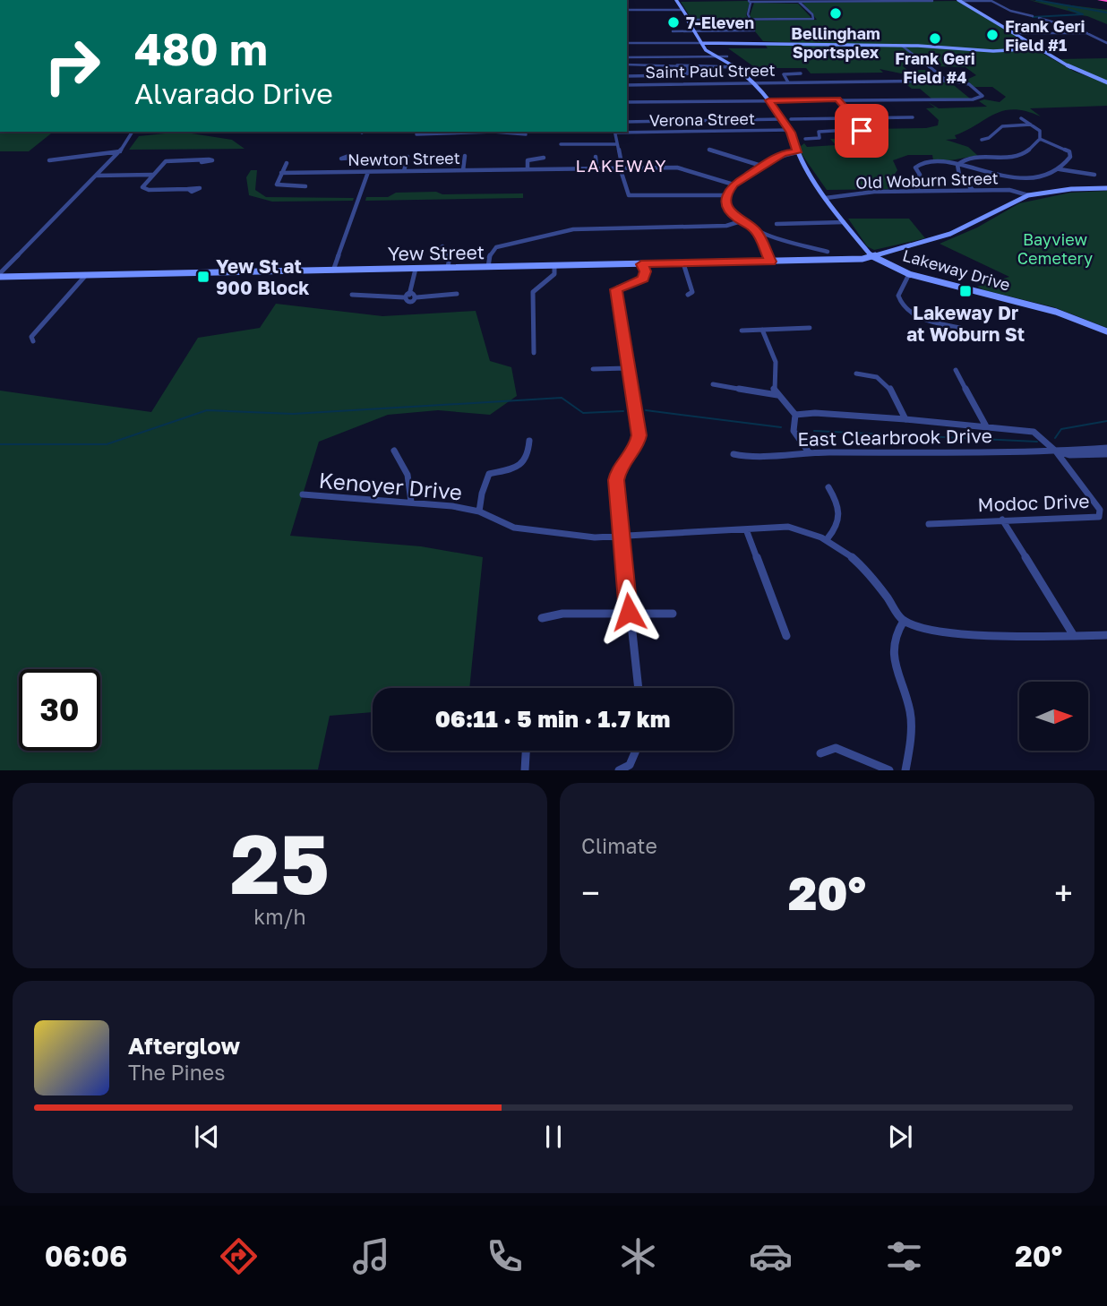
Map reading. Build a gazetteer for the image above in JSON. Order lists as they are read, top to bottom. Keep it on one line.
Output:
{"streets":{"street":["Saint Paul Street","Verona Street","Newton Street","Old Woburn Street","Yew Street","Lakeway Drive","East Clearbrook Drive","Kenoyer Drive","Modoc Drive"]},"crossings":[["Saint Paul Street","Lakeway Drive"],["Verona Street","Lakeway Drive"],["Old Woburn Street","Lakeway Drive"],["Yew Street","Lakeway Drive"],["East Clearbrook Drive","Modoc Drive"]],"districts":["LAKEWAY"],"parks":["Bayview Cemetery"],"places":{"other":["Bellingham Sportsplex","7-Eleven","Frank Geri Field #1","Frank Geri Field #4"],"transit":["Yew St at 900 Block","Lakeway Dr at Woburn St"]},"north":"right","page":{"turn":["480 m","Alvarado Drive"],"limit":"30","trip":"06:11 · 5 min · 1.7 km","tile":[["25","km/h"],"Climate"],"heat":["−","20°","+"],"song":["Afterglow","The Pines"],"tabs":["06:06","20°"]}}
